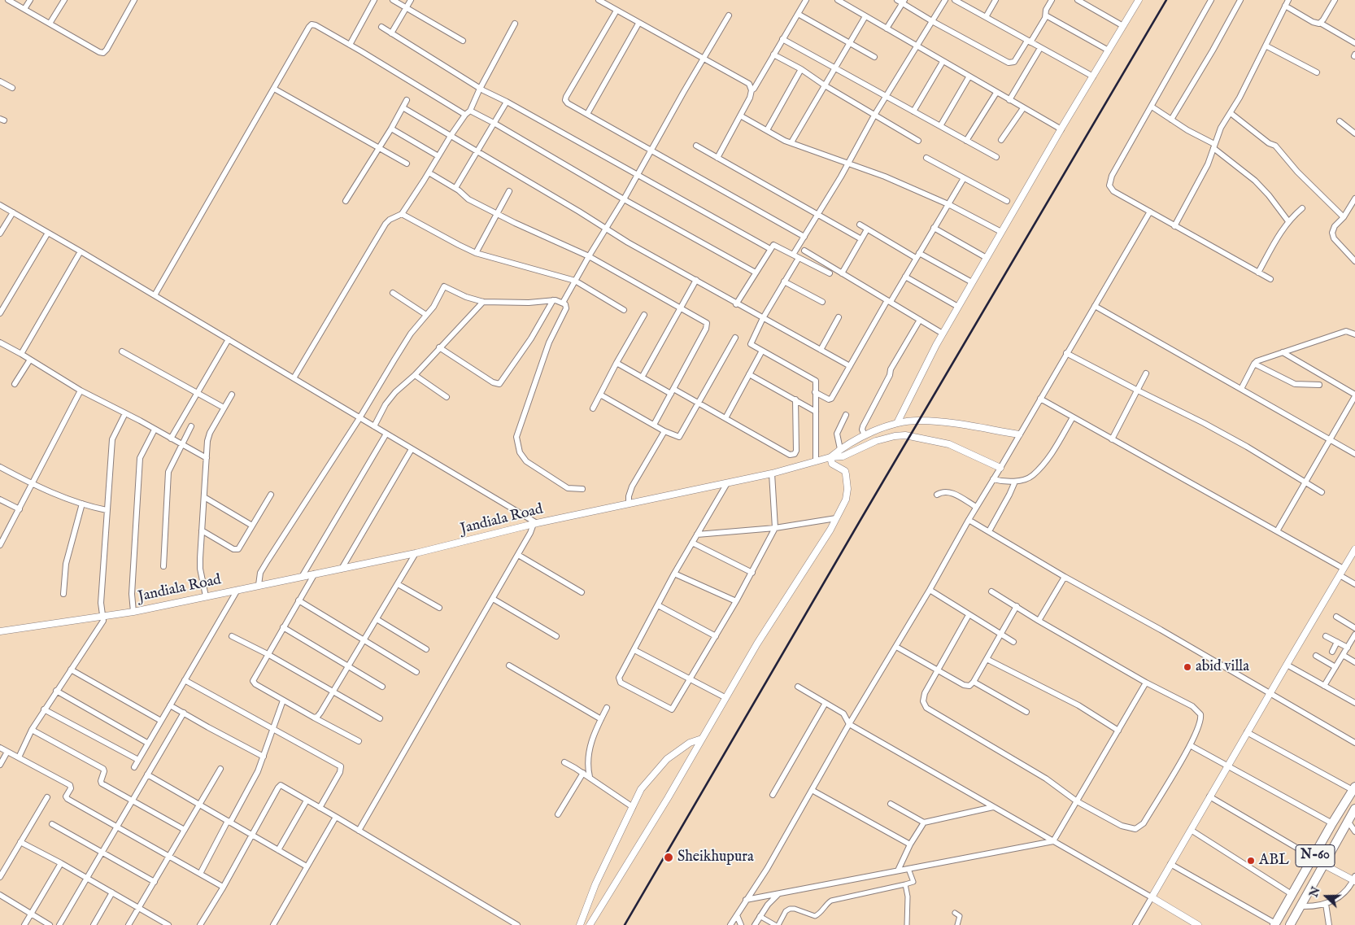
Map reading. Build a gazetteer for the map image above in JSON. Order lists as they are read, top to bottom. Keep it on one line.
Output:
{"streets":{"highway":["N-60"],"street":["Jandiala Road"]},"places":["abid villa","Sheikhupura","ABL"],"north":"left"}
